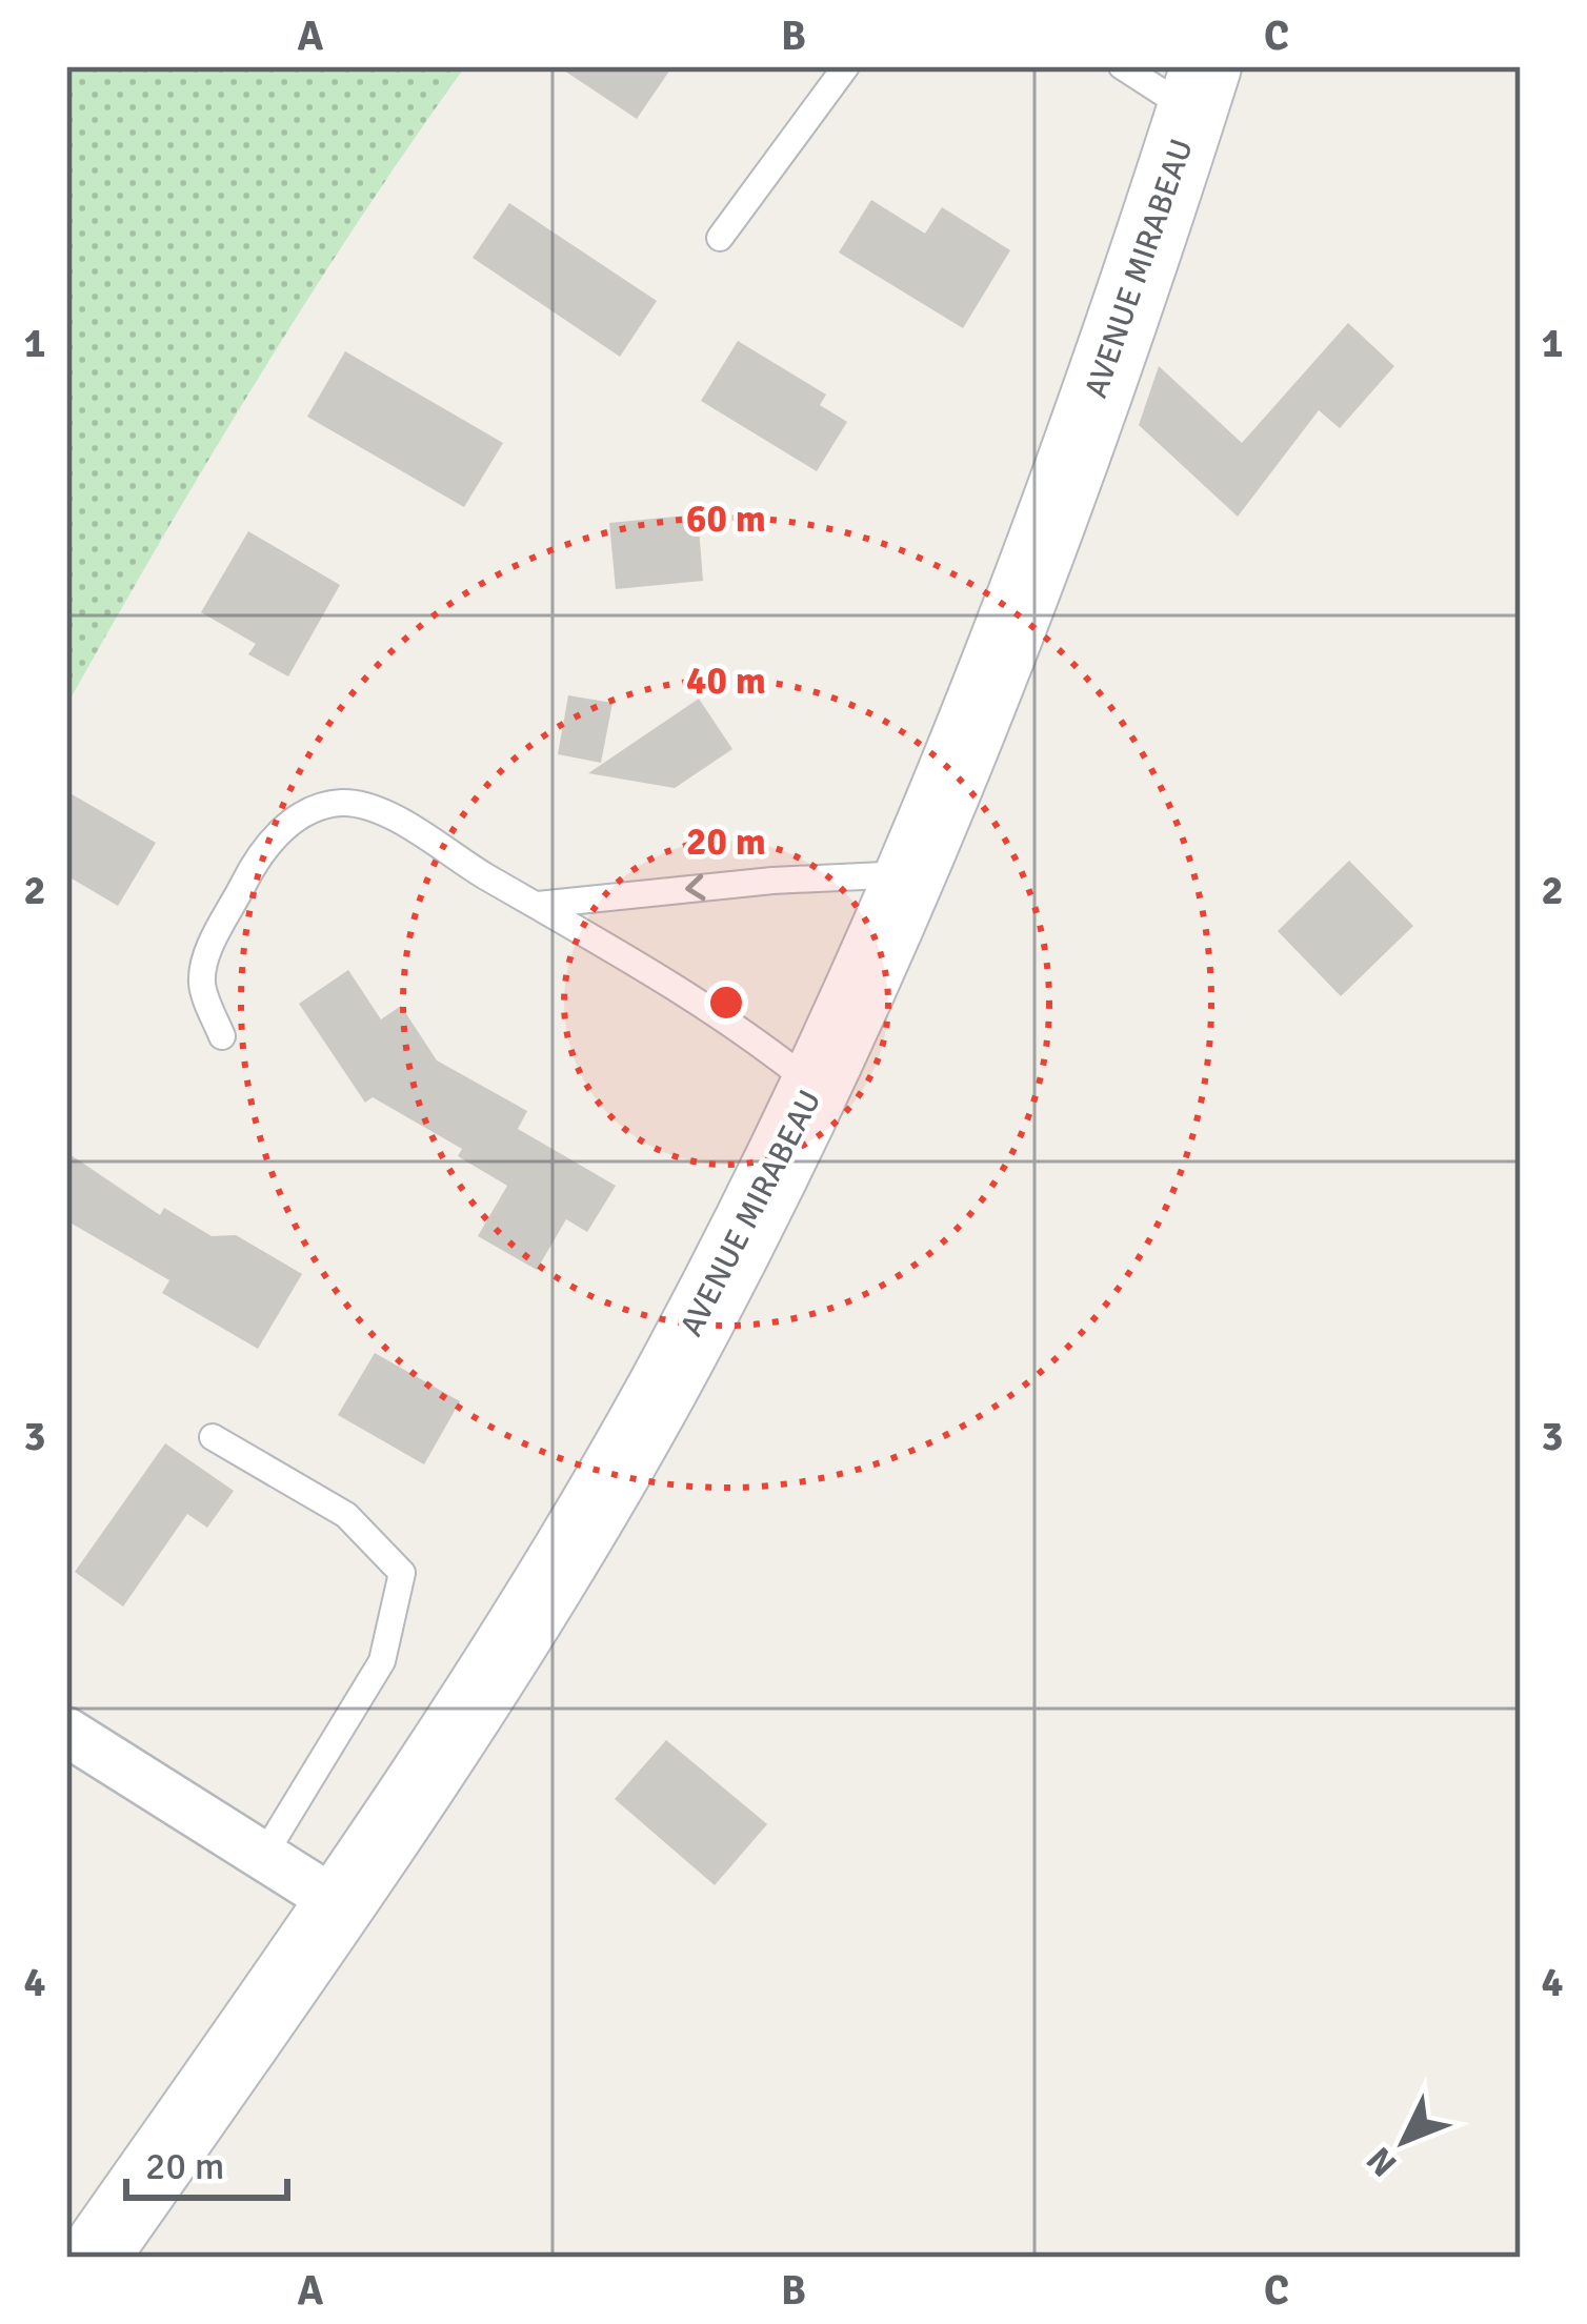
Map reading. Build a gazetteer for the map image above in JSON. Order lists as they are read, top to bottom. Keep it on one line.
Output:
{"streets":{"main road":["AVENUE MIRABEAU"]},"scale_bar":"20 m","north":"bottom left","grid":{"columns":["A","B","C"],"rows":["1","2","3","4"]},"rings":["60 m","40 m","20 m"]}
